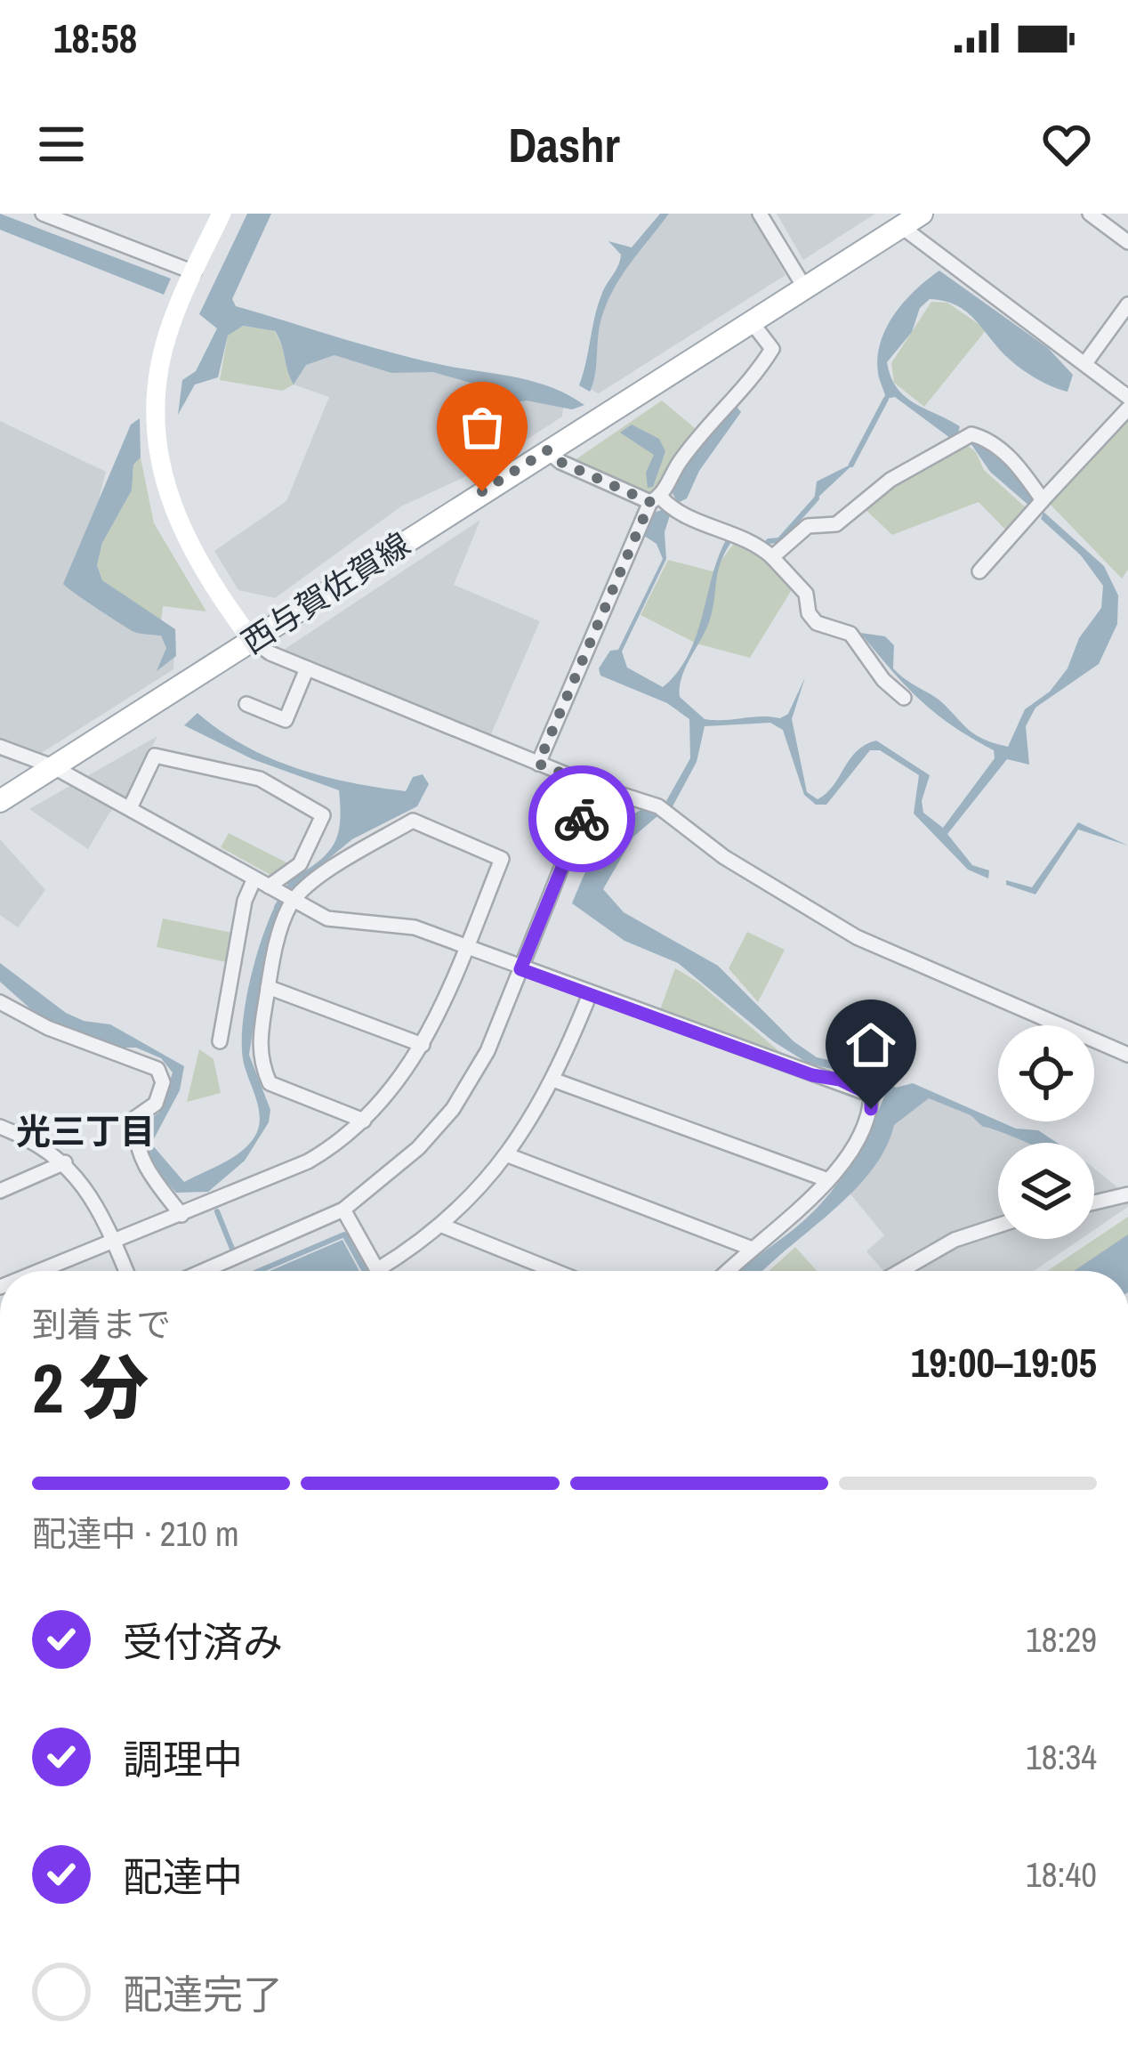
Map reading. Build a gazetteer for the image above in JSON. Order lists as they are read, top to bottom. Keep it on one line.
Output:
{"streets":{"main road":["西与賀佐賀線"]},"districts":["光三丁目"],"page":{"status":"18:58","header":"Dashr","heading":["2 分","到着まで","19:00–19:05"],"bar":"配達中 · 210 m","list":[["受付済み","18:29"],["調理中","18:34"],["配達中","18:40"],"配達完了"]}}
